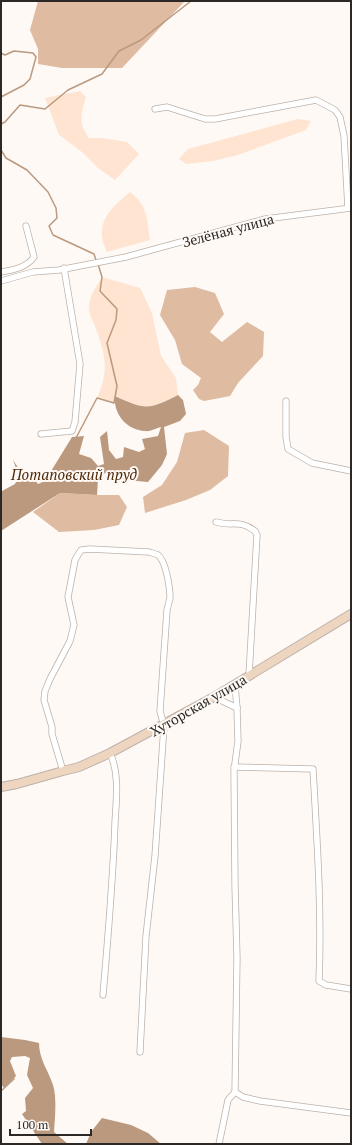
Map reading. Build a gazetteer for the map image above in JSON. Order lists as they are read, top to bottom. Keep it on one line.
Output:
{"streets":{"main road":["Хуторская улица"],"street":["Зелёная улица"]},"water":["Потаповский пруд"],"scale_bar":"100 m"}
